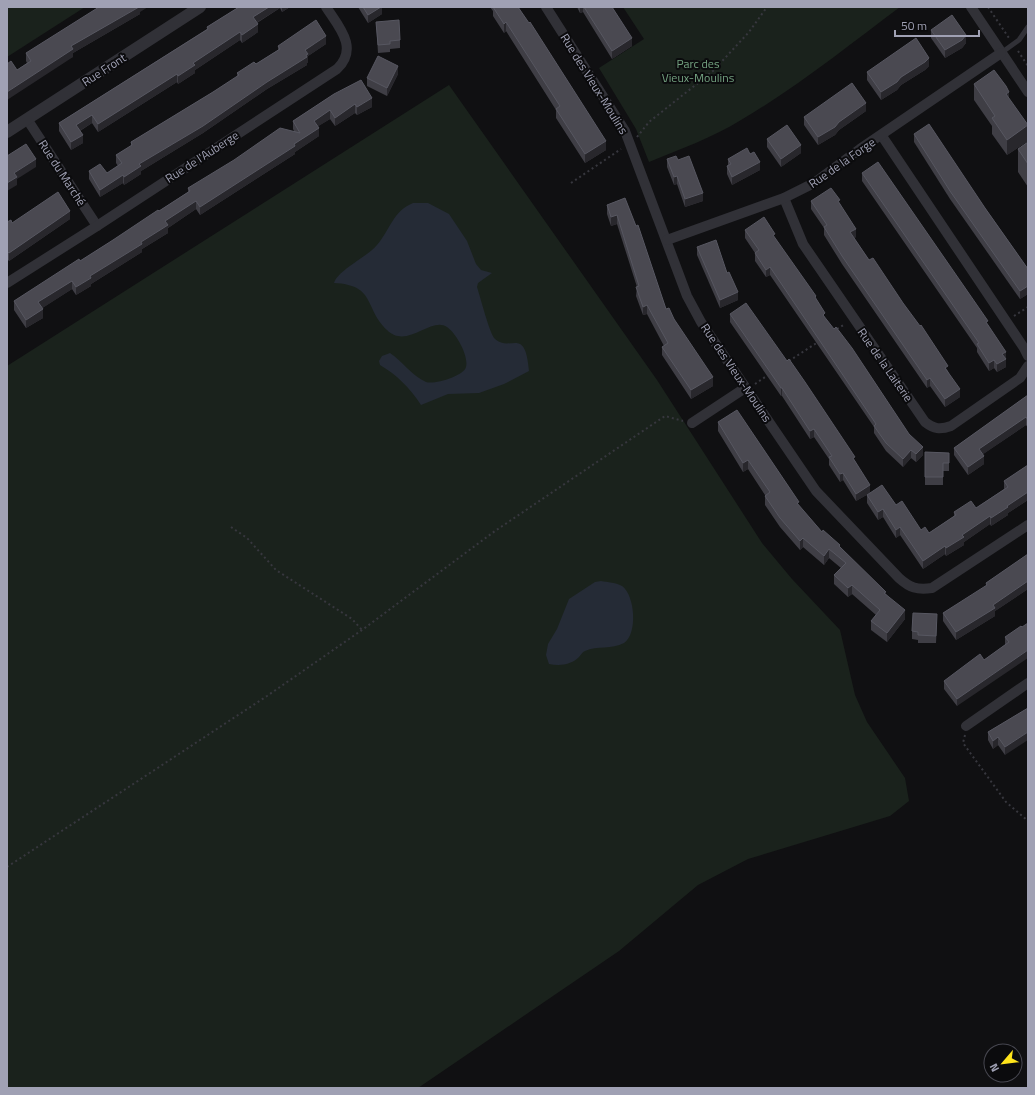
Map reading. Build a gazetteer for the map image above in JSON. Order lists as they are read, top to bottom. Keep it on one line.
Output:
{"streets":{"street":["Rue Front","Rue des Vieux-Moulins","Rue de l'Auberge","Rue de la Forge","Rue du Marché","Rue de la Laiterie"]},"crossings":[["Rue Front","Rue du Marché"],["Rue des Vieux-Moulins","Rue de la Forge"],["Rue de l'Auberge","Rue du Marché"],["Rue de la Forge","Rue de la Laiterie"]],"parks":["Parc des Vieux-Moulins"],"scale_bar":"50 m","north":"bottom left"}
